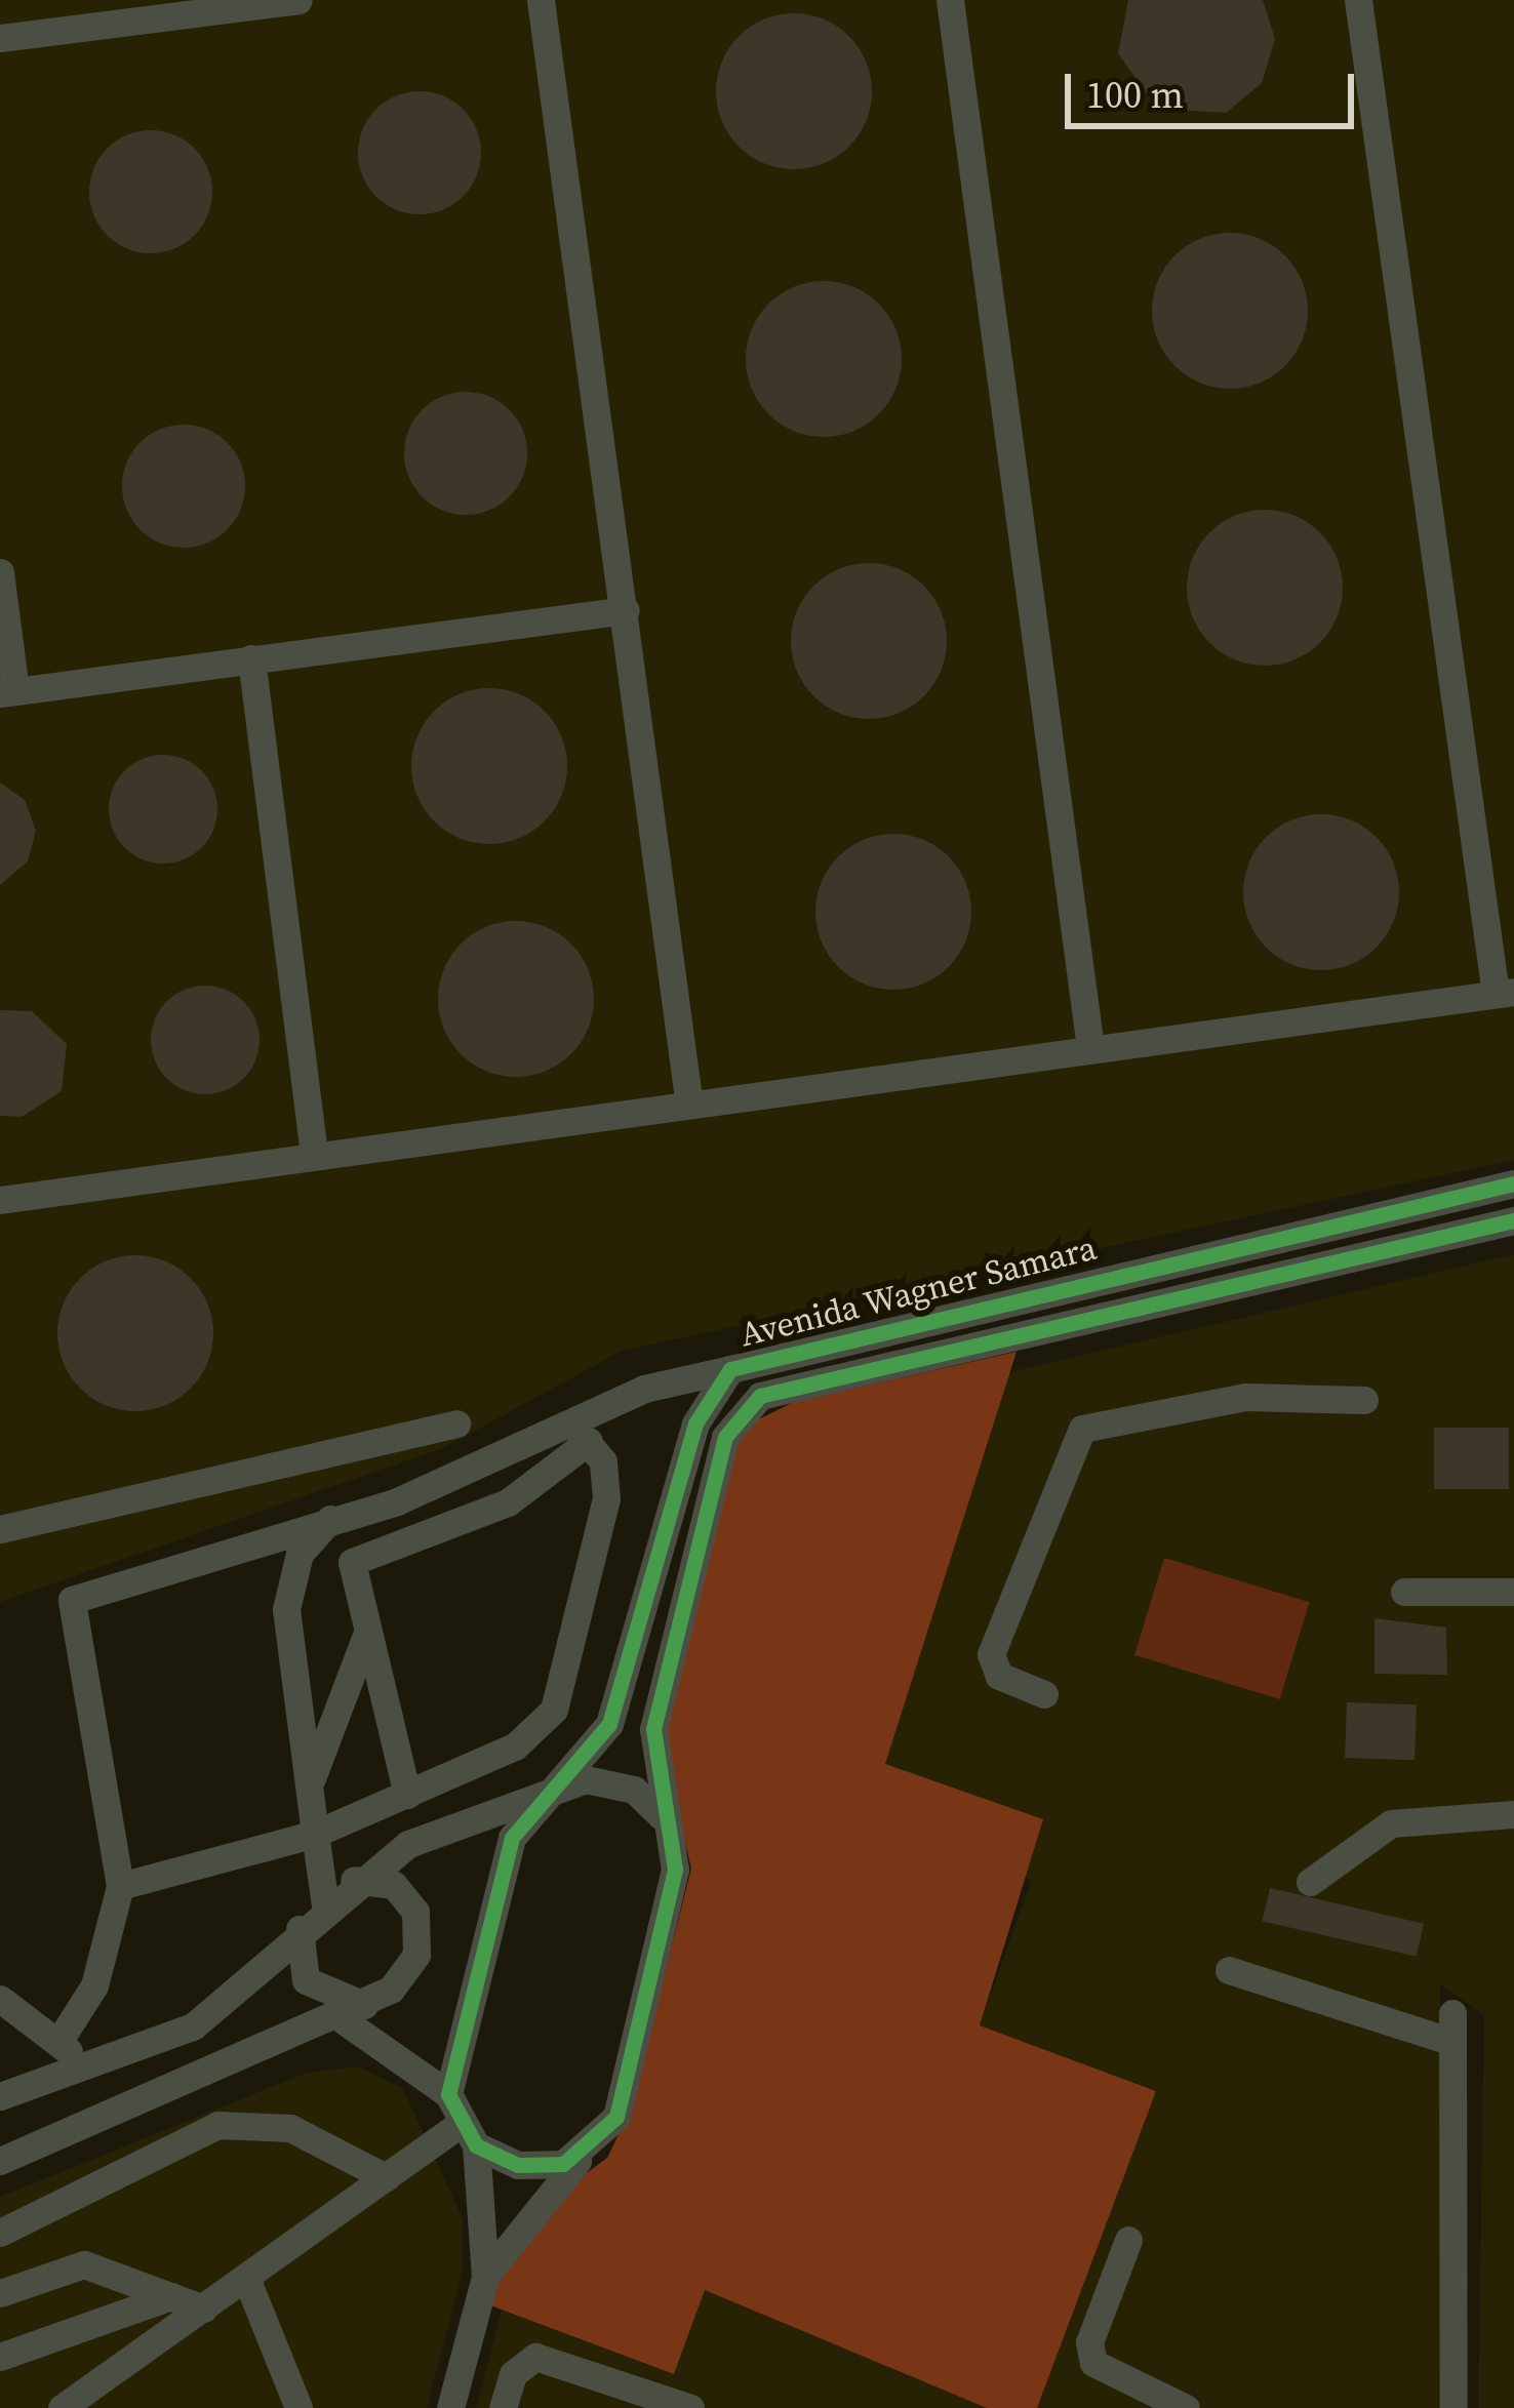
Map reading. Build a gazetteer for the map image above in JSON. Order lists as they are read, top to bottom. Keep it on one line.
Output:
{"streets":{"street":["Avenida Wagner Samara"]},"scale_bar":"100 m"}
